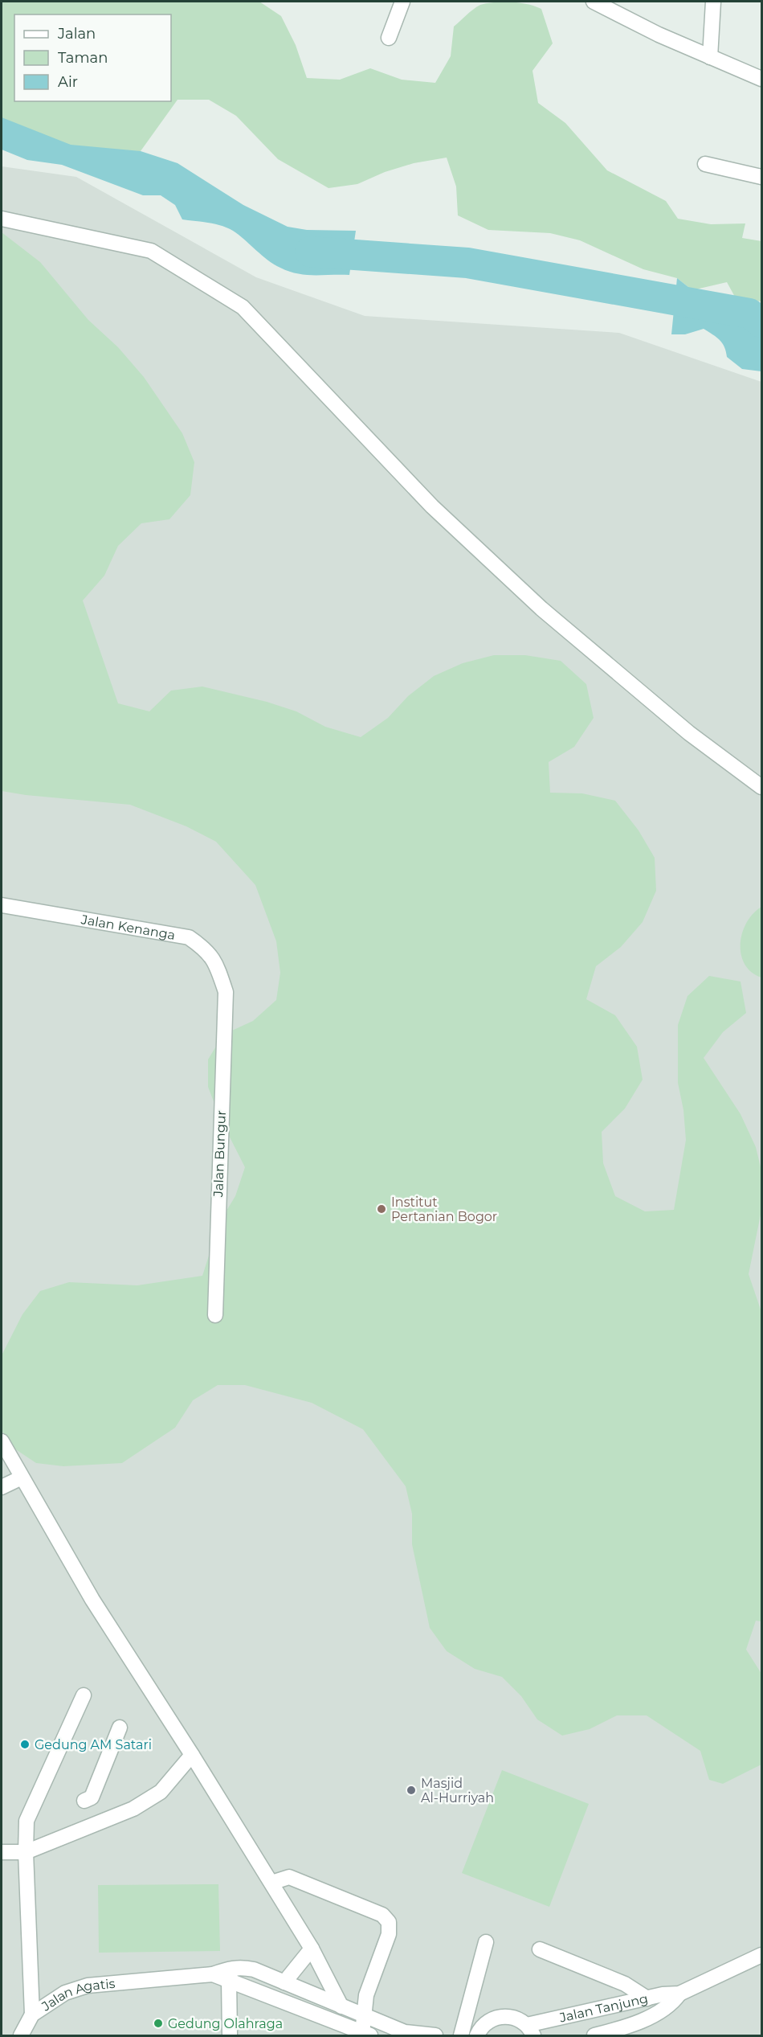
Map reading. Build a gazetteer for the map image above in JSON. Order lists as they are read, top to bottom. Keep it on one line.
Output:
{"streets":{"street":["Jalan Kenanga","Jalan Bungur","Jalan Agatis","Jalan Tanjung"]},"crossings":[["Jalan Kenanga","Jalan Bungur"]],"places":["Institut Pertanian Bogor","Gedung AM Satari","Masjid Al-Hurriyah","Gedung Olahraga"],"legend":["Jalan","Taman","Air"]}
